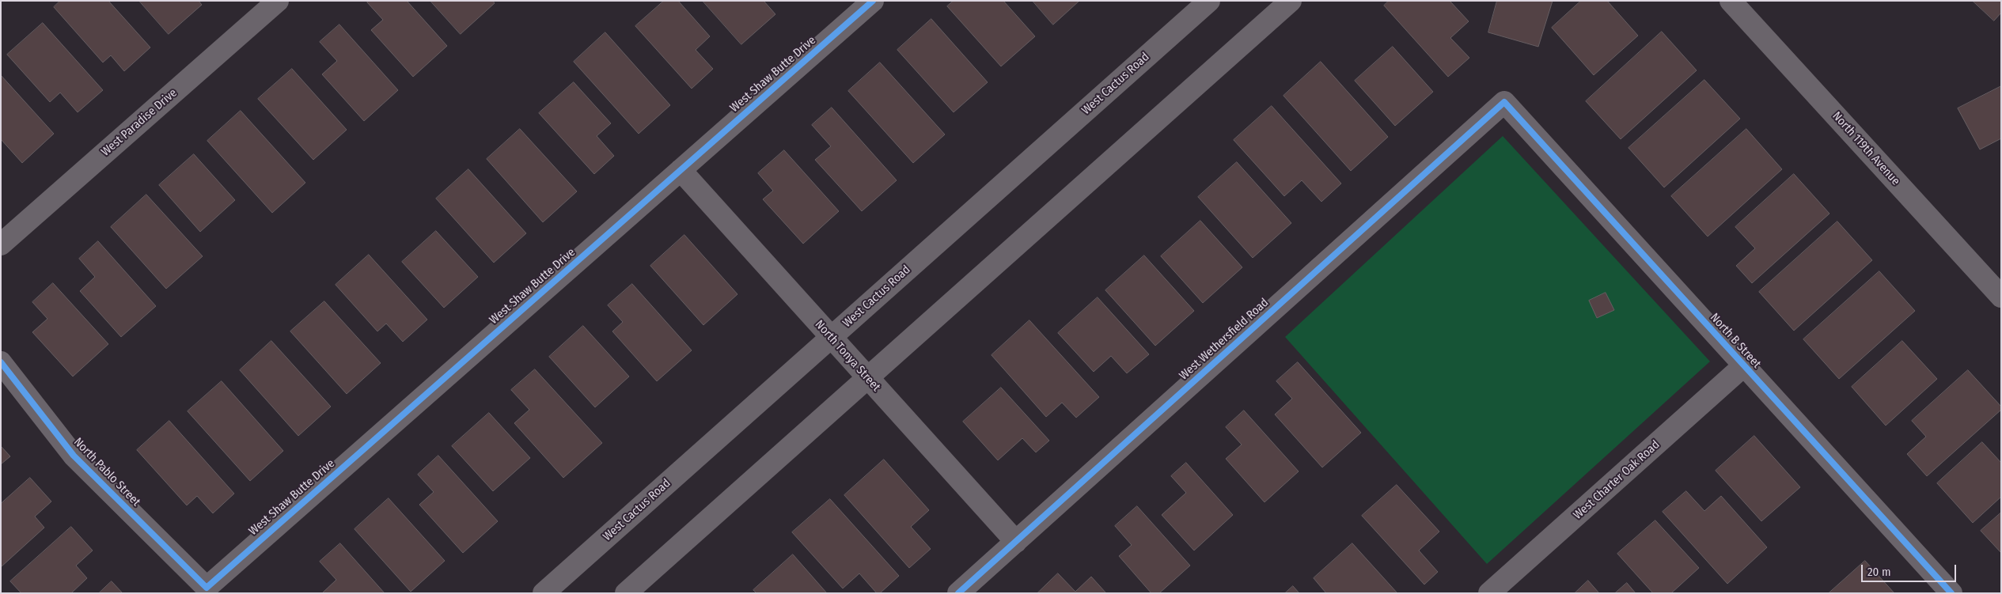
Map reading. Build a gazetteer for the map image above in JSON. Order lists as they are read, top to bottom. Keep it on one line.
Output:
{"streets":{"street":["West Shaw Butte Drive","West Cactus Road","West Paradise Drive","North 119th Avenue","West Wethersfield Road","North B Street","North Tonya Street","North Pablo Street","West Charter Oak Road"]},"crossings":[["West Shaw Butte Drive","North Tonya Street"],["West Shaw Butte Drive","North Pablo Street"],["West Cactus Road","North Tonya Street"],["West Wethersfield Road","North B Street"],["West Wethersfield Road","North Tonya Street"],["North B Street","West Charter Oak Road"]],"scale_bar":"20 m"}
